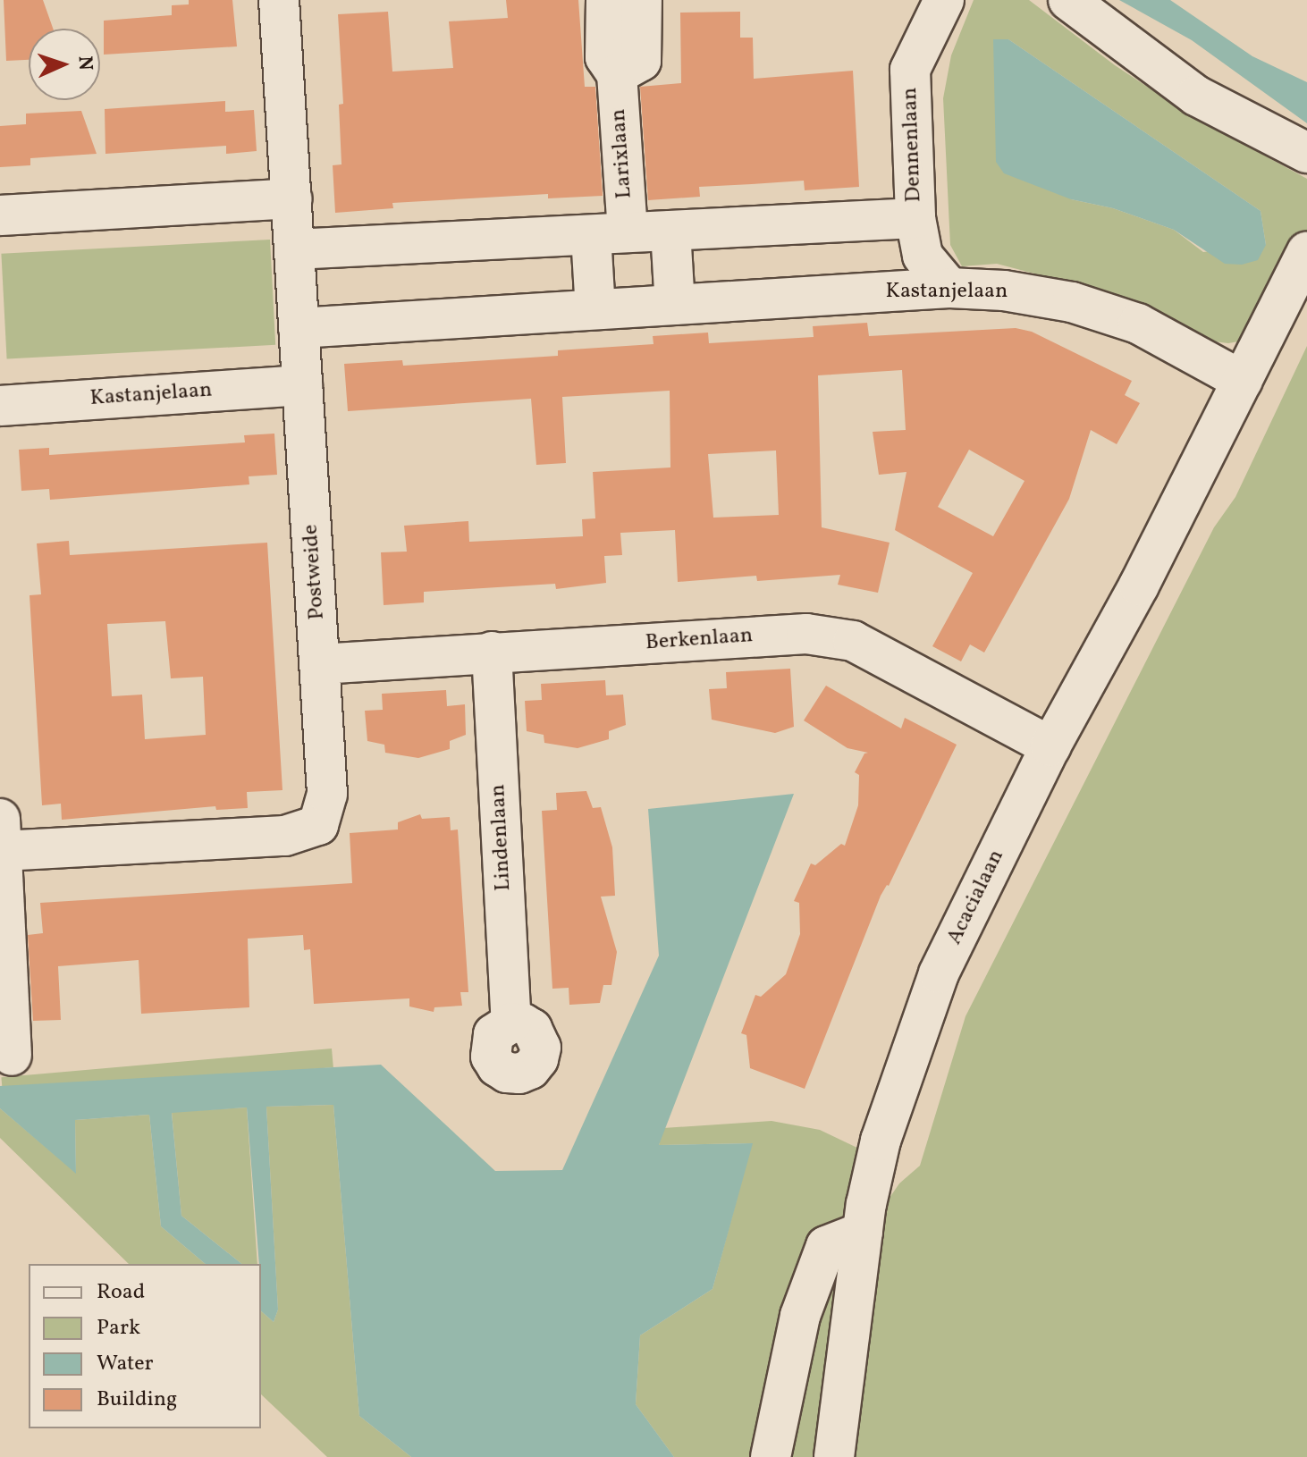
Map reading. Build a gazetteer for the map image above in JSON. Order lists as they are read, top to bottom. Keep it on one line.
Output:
{"streets":{"street":["Dennenlaan","Larixlaan","Kastanjelaan","Postweide","Berkenlaan","Lindenlaan","Acacialaan"]},"crossings":[["Dennenlaan","Kastanjelaan"],["Kastanjelaan","Postweide"],["Kastanjelaan","Acacialaan"],["Postweide","Berkenlaan"],["Berkenlaan","Lindenlaan"],["Berkenlaan","Acacialaan"]],"legend":["Road","Park","Water","Building"],"north":"right"}
